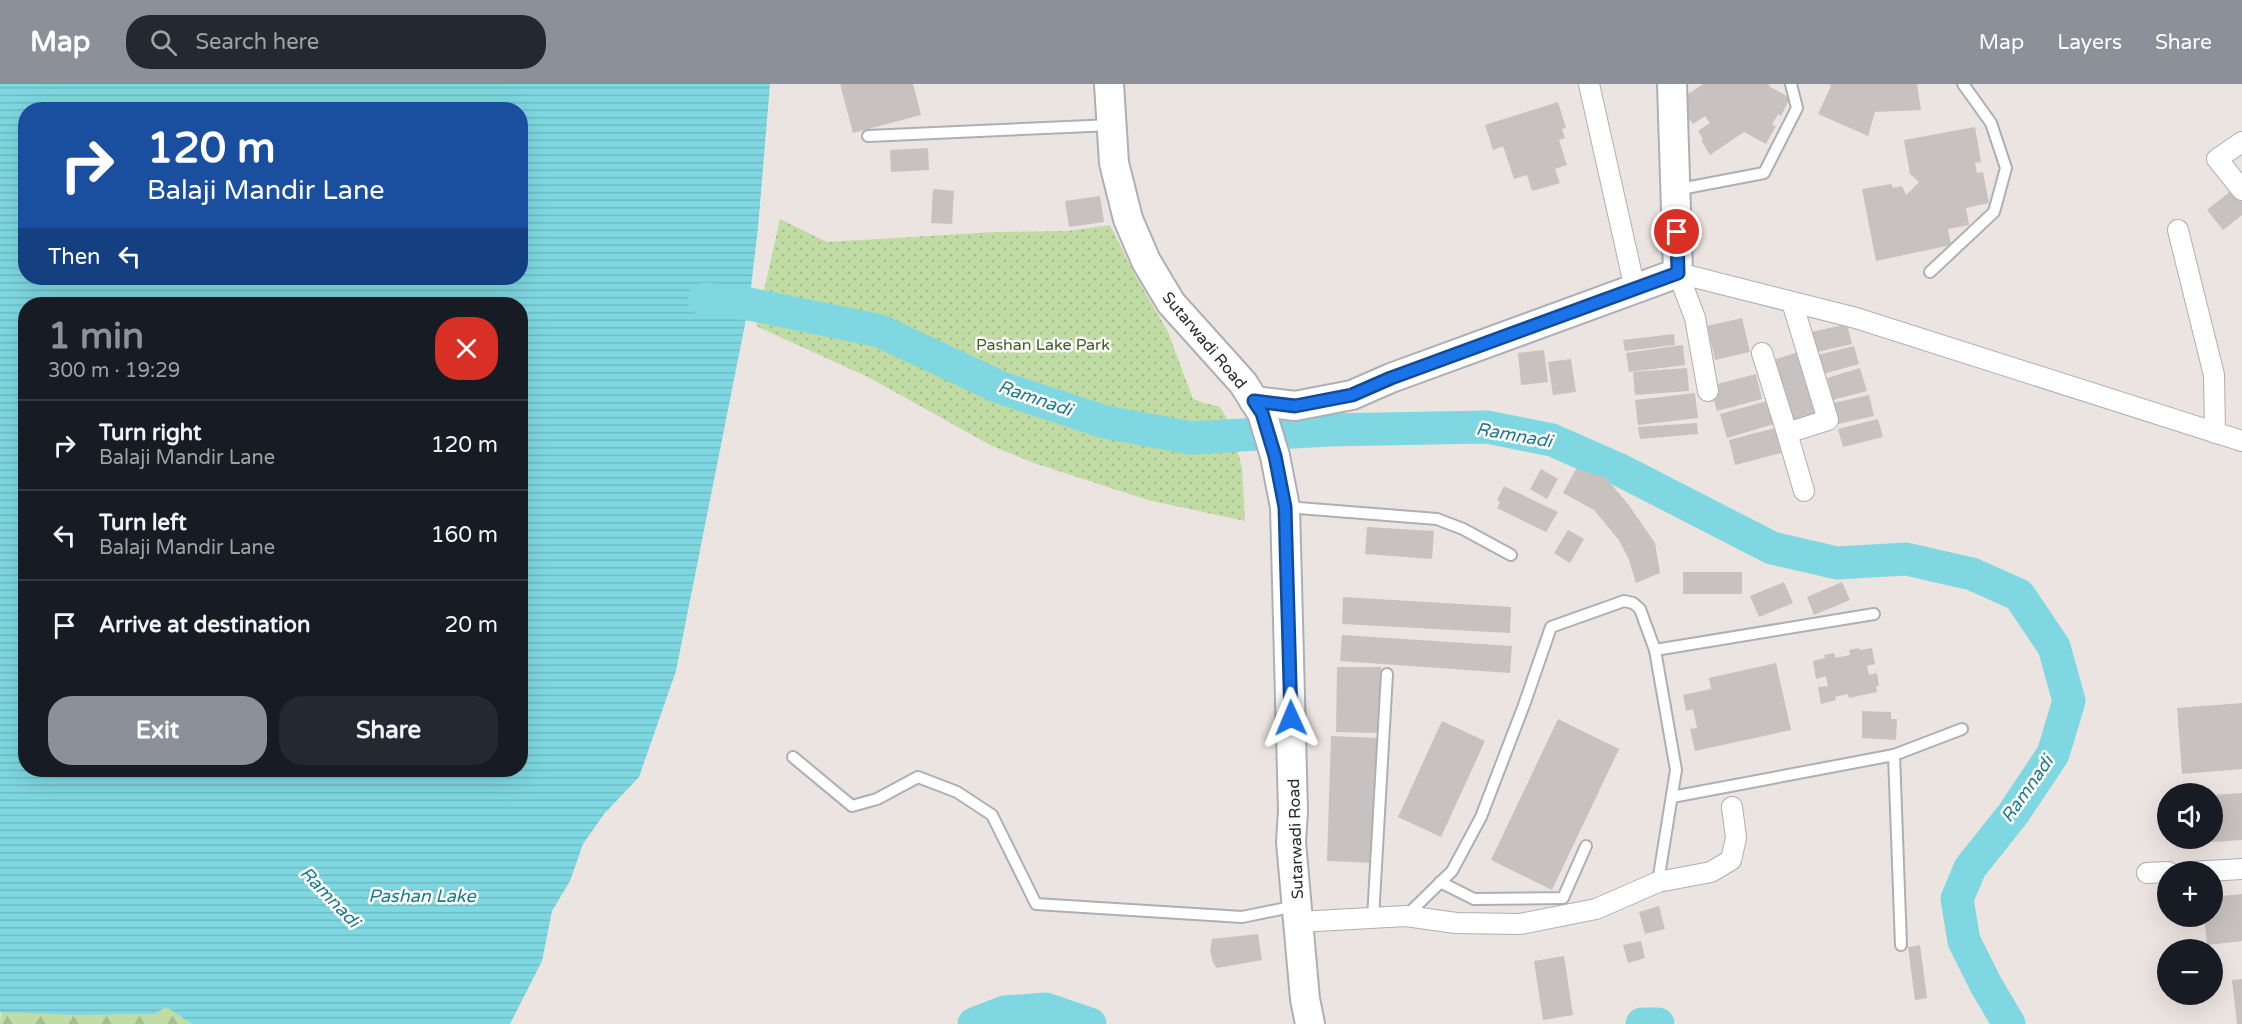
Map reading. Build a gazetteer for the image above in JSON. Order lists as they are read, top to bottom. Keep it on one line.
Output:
{"streets":{"street":["Sutarwadi Road"]},"water":["Ramnadi","Pashan Lake"],"parks":["Pashan Lake Park"],"page":{"header":"Map","search":"Search here","nav":["Map","Layers","Share"],"turn":["120 m","Balaji Mandir Lane"],"then":"Then","heading":["1 min","300 m · 19:29"],"list":[{"name":"Turn right","note":"Balaji Mandir Lane","value":"120 m"},{"name":"Turn left","note":"Balaji Mandir Lane","value":"160 m"},{"name":"Arrive at destination","value":"20 m"}],"buttons":["Exit","Share"],"map_buttons":["+","−"]}}
